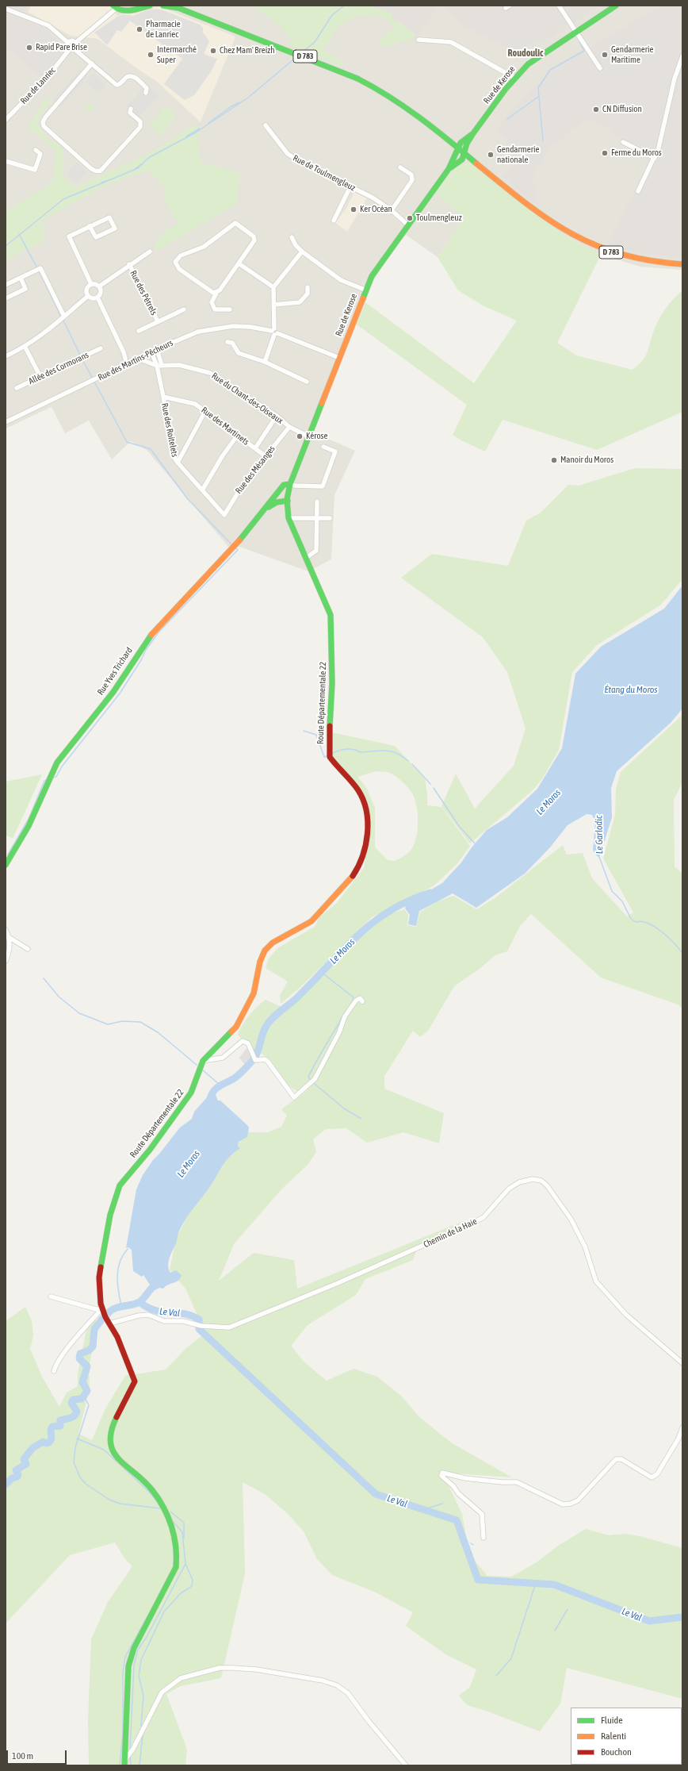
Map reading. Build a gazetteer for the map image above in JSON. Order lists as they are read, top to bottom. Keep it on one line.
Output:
{"streets":{"street":["D 783","Rue de Kerose","Rue de Lanriec","Rue de Toulmengleuz","Rue des Pétrels","Rue des Martins-Pêcheurs","Allée des Cormorans","Rue du Chant-des-Oiseaux","Rue des Martinets","Rue des Roitelets","Rue des Mésanges","Rue Yves Trichard","Route Départementale 22","Chemin de la Haie"]},"crossings":[["D 783","Rue de Kerose"],["Rue de Kerose","Rue de Toulmengleuz"],["Rue de Kerose","Rue des Martins-Pêcheurs"],["Rue de Kerose","Rue du Chant-des-Oiseaux"],["Rue de Kerose","Route Départementale 22"],["Rue des Martins-Pêcheurs","Rue des Roitelets"],["Rue du Chant-des-Oiseaux","Rue des Roitelets"],["Rue du Chant-des-Oiseaux","Rue des Mésanges"],["Rue des Martinets","Rue des Roitelets"],["Rue des Martinets","Rue des Mésanges"],["Rue des Roitelets","Rue des Mésanges"],["Route Départementale 22","Chemin de la Haie"]],"districts":["Roudoulic"],"water":["Étang du Moros","Le Moros","Le Garlodic","Le Val"],"places":["Pharmacie de Lanriec","Rapid Pare Brise","Chez Mam' Breizh","Intermarché Super","Gendarmerie Maritime","CN Diffusion","Ferme du Moros","Gendarmerie nationale","Ker Océan","Toulmengleuz","Kérose","Manoir du Moros"],"legend":["Fluide","Ralenti","Bouchon"],"scale_bar":"100 m"}
